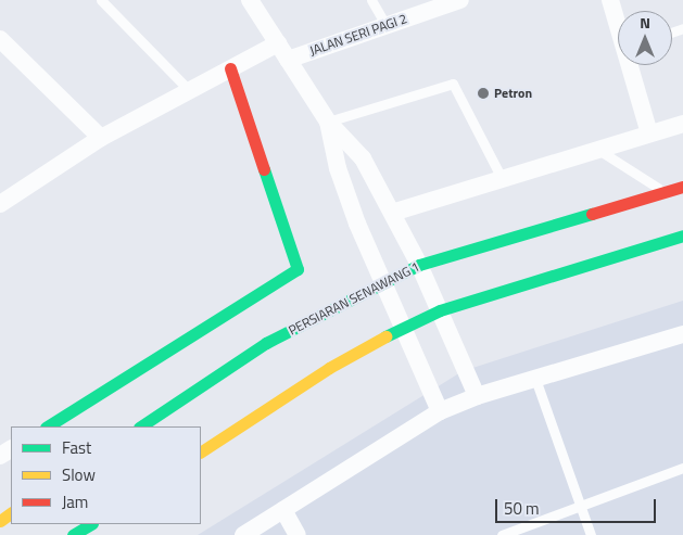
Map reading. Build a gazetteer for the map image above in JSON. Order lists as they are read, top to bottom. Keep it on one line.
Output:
{"streets":{"main road":["PERSIARAN SENAWANG 1"],"street":["JALAN SERI PAGI 2"]},"places":["Petron"],"legend":["Fast","Slow","Jam"],"scale_bar":"50 m","north":"top"}
